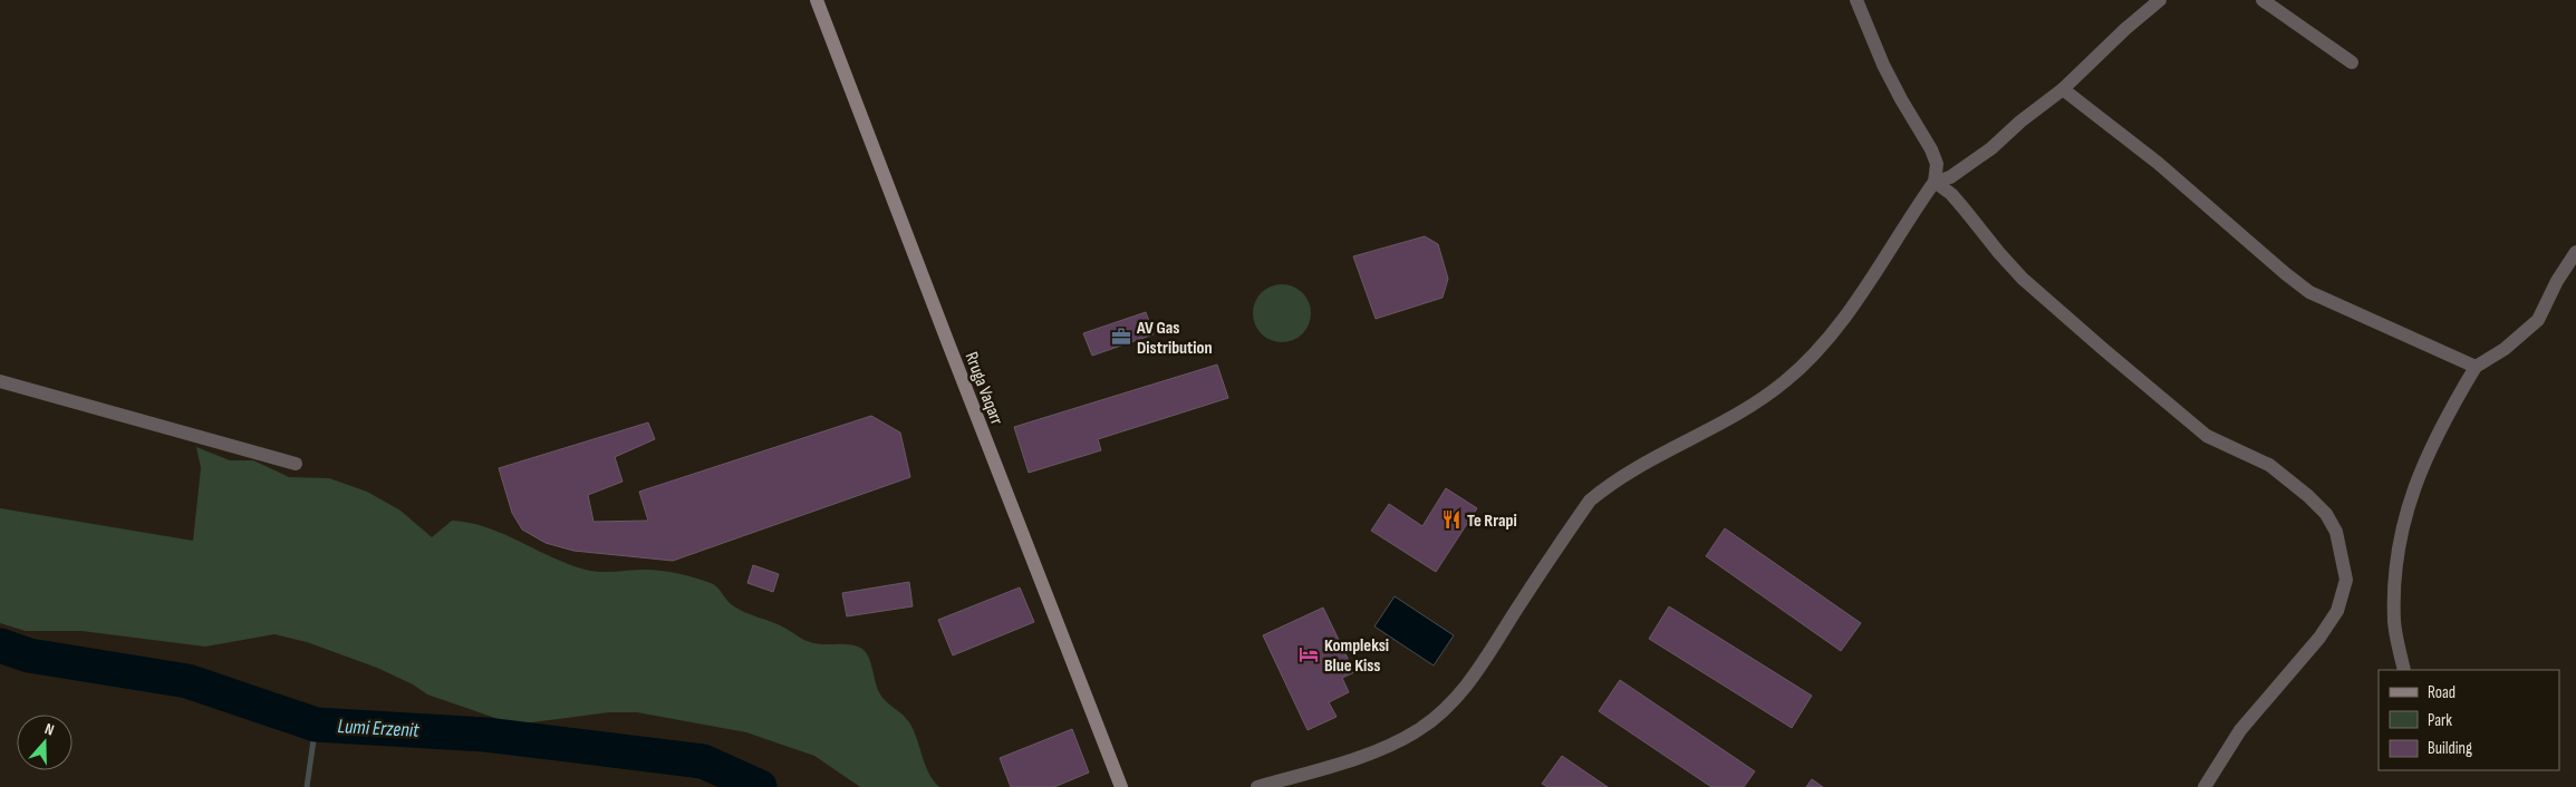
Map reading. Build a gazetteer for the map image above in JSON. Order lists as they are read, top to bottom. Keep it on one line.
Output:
{"streets":{"main road":["Rruga Vaqarr"]},"water":["Lumi Erzenit"],"places":{"office":["AV Gas Distribution"],"restaurant":["Te Rrapi"],"hotel":["Kompleksi Blue Kiss"]},"legend":["Road","Park","Building"],"north":"top"}
